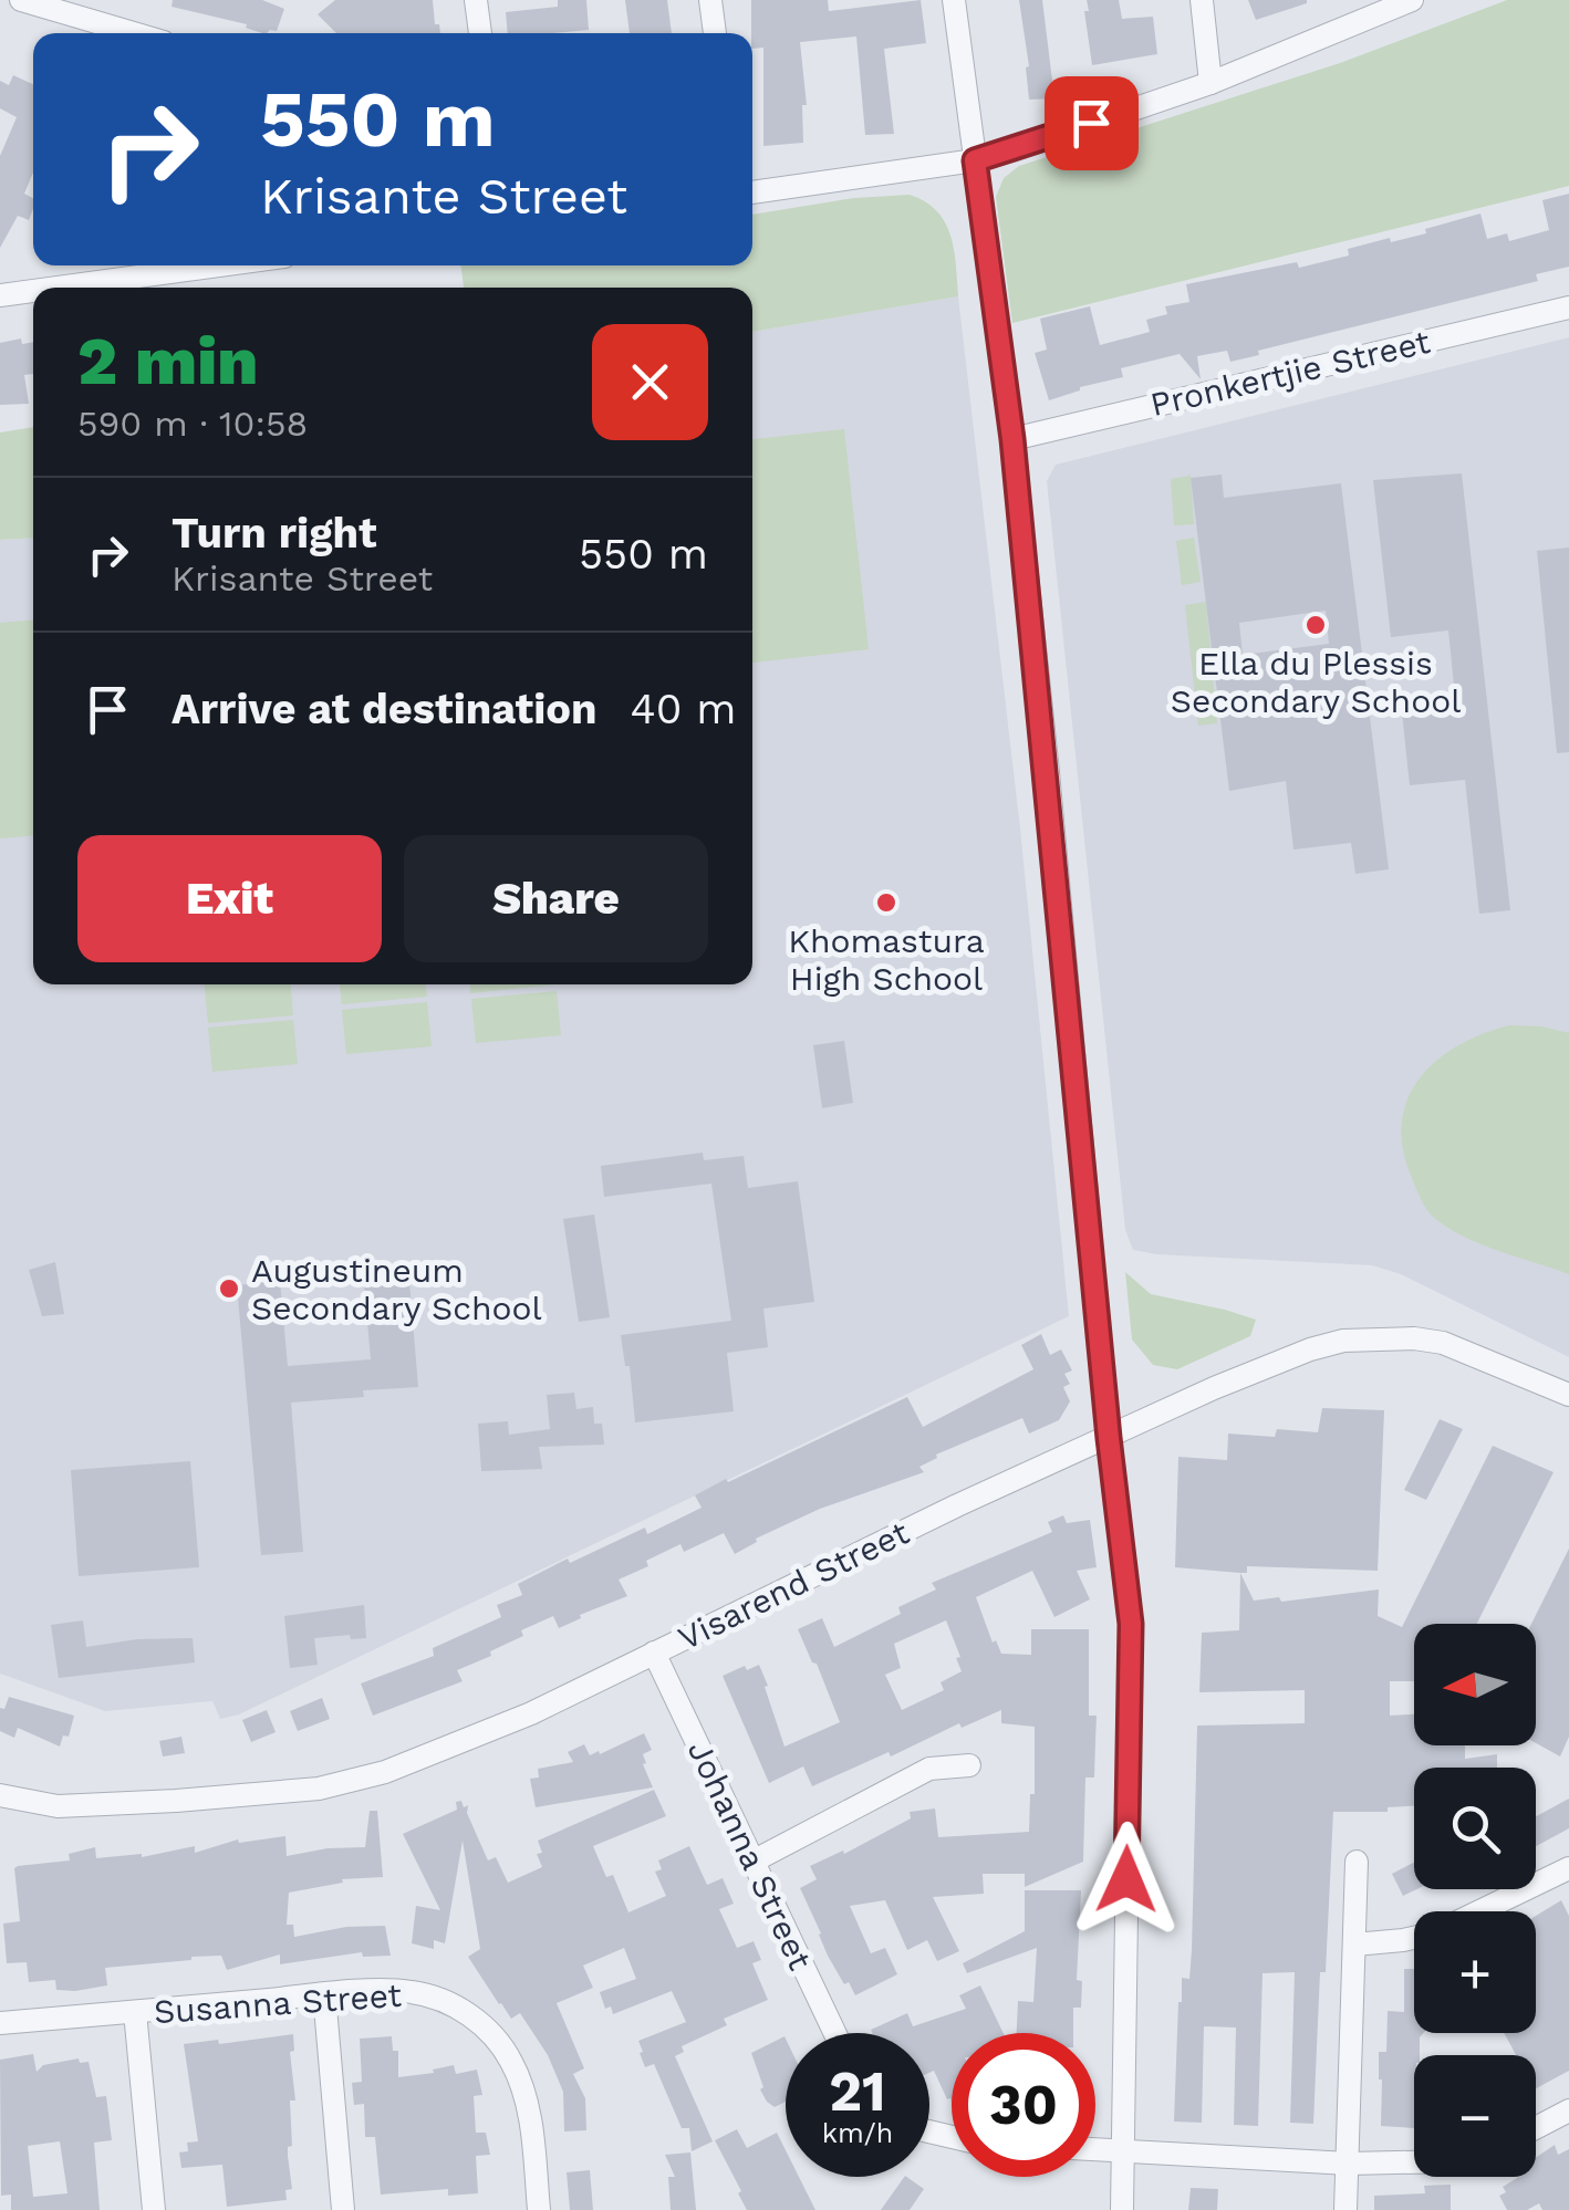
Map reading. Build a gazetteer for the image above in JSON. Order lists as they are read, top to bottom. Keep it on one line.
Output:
{"streets":{"street":["Pronkertjie Street","Visarend Street","Johanna Street","Susanna Street"]},"crossings":[["Visarend Street","Johanna Street"]],"places":["Ella du Plessis Secondary School","Khomastura High School","Augustineum Secondary School"],"north":"left","page":{"turn":["550 m","Krisante Street"],"heading":["2 min","590 m · 10:58"],"list":[{"name":"Turn right","note":"Krisante Street","value":"550 m"},{"name":"Arrive at destination","value":"40 m"}],"buttons":["Exit","Share"],"map_buttons":["+","−"],"speed":"21 km/h","limit":"30"}}
